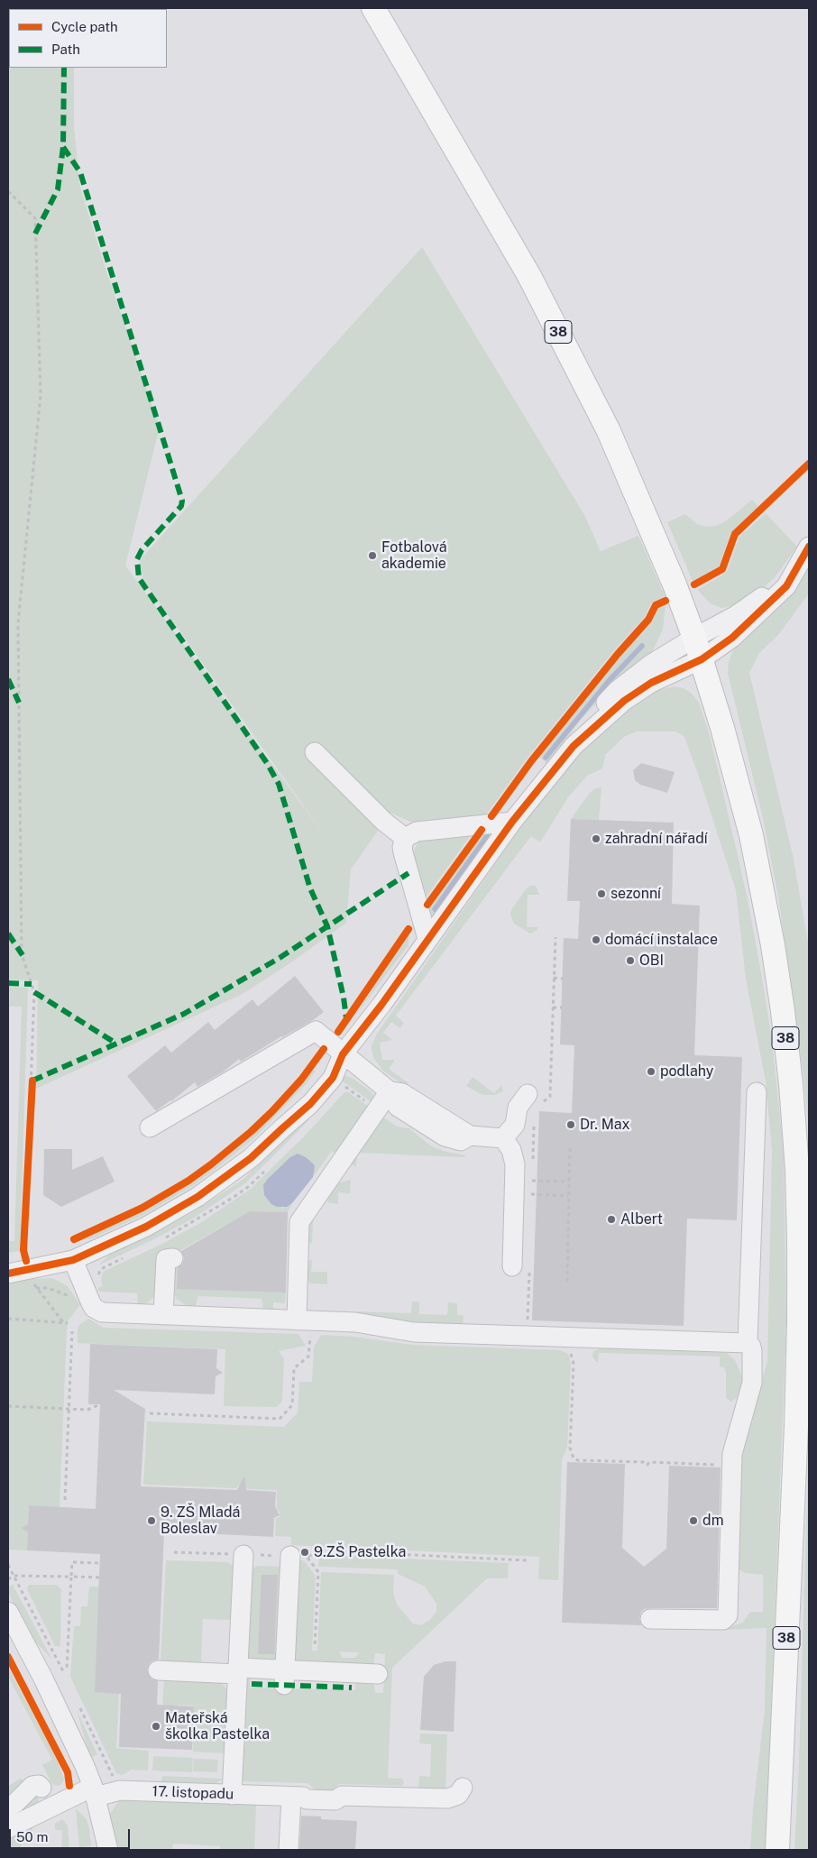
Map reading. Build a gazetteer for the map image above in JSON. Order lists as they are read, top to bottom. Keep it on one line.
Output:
{"streets":{"main road":["38"],"street":["17. listopadu"]},"places":["Fotbalová akademie","zahradní nářadí","sezonní","domácí instalace","OBI","podlahy","Dr. Max","Albert","9. ZŠ Mladá Boleslav","dm","9.ZŠ Pastelka","Mateřská školka Pastelka"],"legend":["Cycle path","Path"],"scale_bar":"50 m"}
